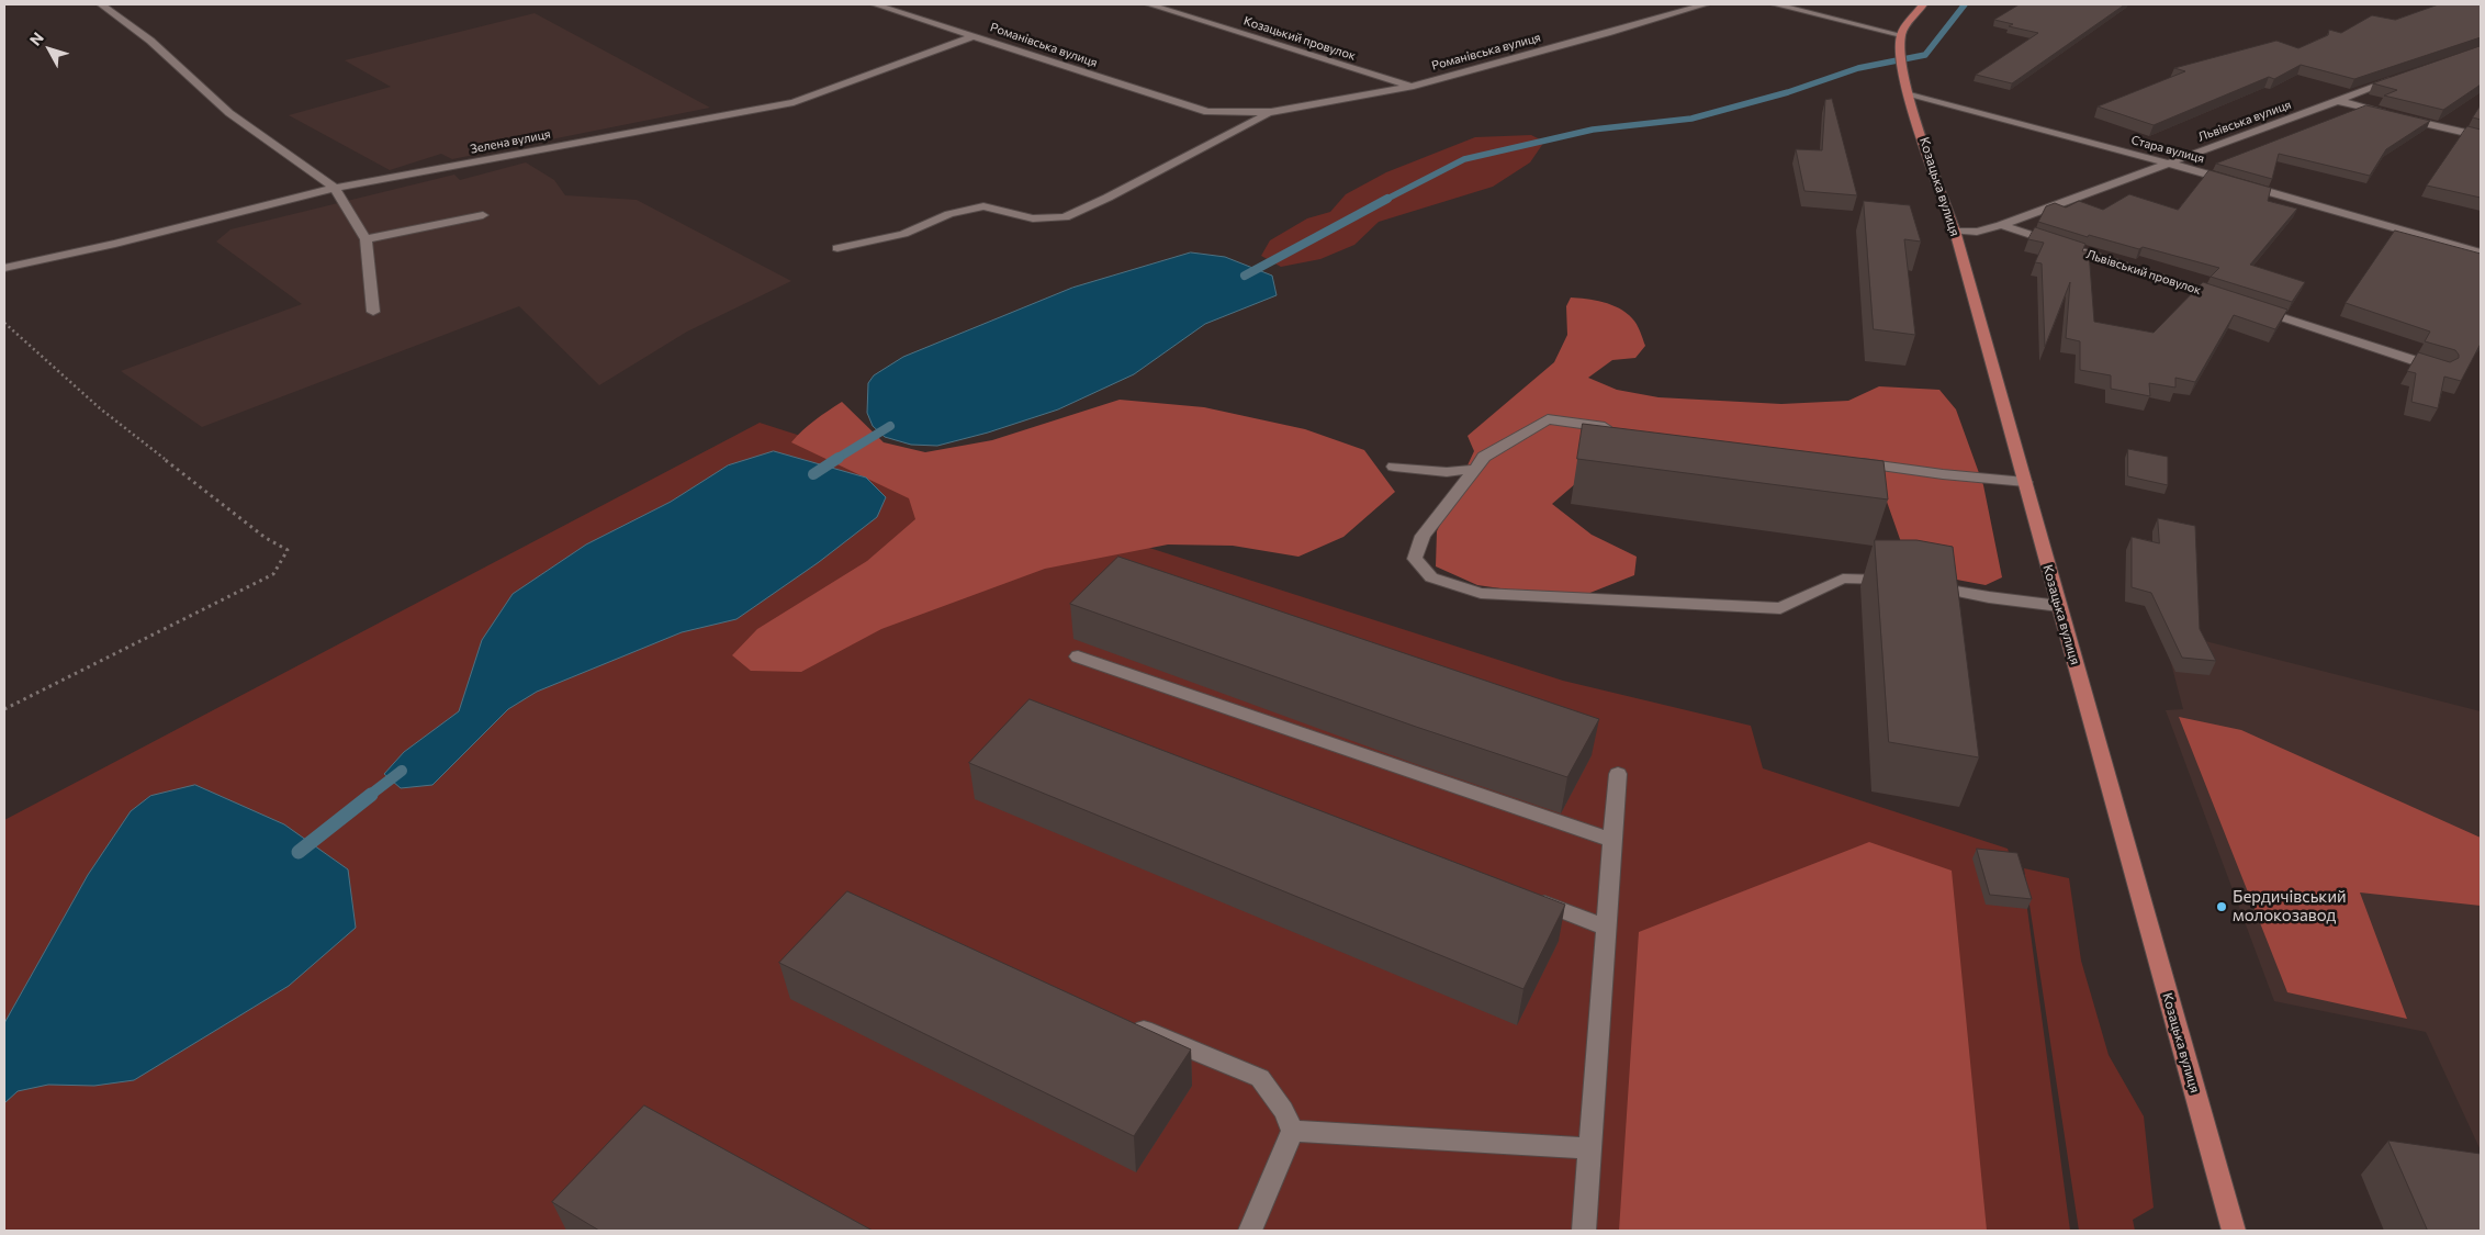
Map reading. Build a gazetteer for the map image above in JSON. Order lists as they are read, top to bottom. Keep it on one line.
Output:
{"streets":{"main road":["Козацька вулиця"],"street":["Козацький провулок","Романівська вулиця","Львівська вулиця","Зелена вулиця","Стара вулиця","Львівський провулок"]},"crossings":[["Козацький провулок","Романівська вулиця"],["Романівська вулиця","Зелена вулиця"],["Львівська вулиця","Стара вулиця"],["Львівська вулиця","Козацька вулиця"],["Львівська вулиця","Львівський провулок"],["Стара вулиця","Козацька вулиця"]],"places":["Бердичівський молокозавод"],"north":"top left"}
